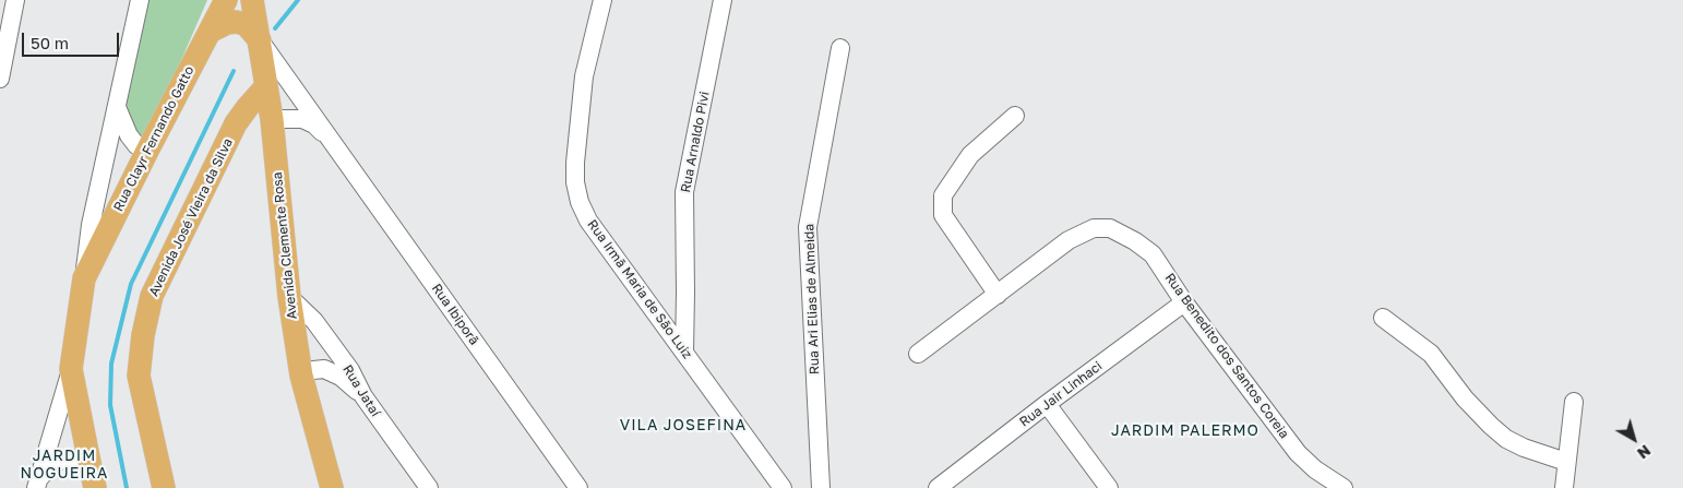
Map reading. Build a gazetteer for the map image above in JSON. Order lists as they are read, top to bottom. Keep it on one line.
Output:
{"streets":{"main road":["Rua Clayr Fernando Gatto","Avenida José Vieira da Silva","Avenida Clemente Rosa"],"street":["Rua Arnaldo Pivi","Rua Irmã Maria de São Luiz","Rua Ari Elias de Almeida","Rua Ibiporã","Rua Benedito dos Santos Coreia","Rua Jataí","Rua Jair Linhaci"]},"crossings":[["Rua Arnaldo Pivi","Rua Irmã Maria de São Luiz"],["Avenida José Vieira da Silva","Avenida Clemente Rosa"],["Avenida Clemente Rosa","Rua Ibiporã"],["Avenida Clemente Rosa","Rua Jataí"],["Rua Benedito dos Santos Coreia","Rua Jair Linhaci"]],"districts":["VILA JOSEFINA","JARDIM PALERMO","JARDIM NOGUEIRA"],"scale_bar":"50 m","north":"bottom right"}
